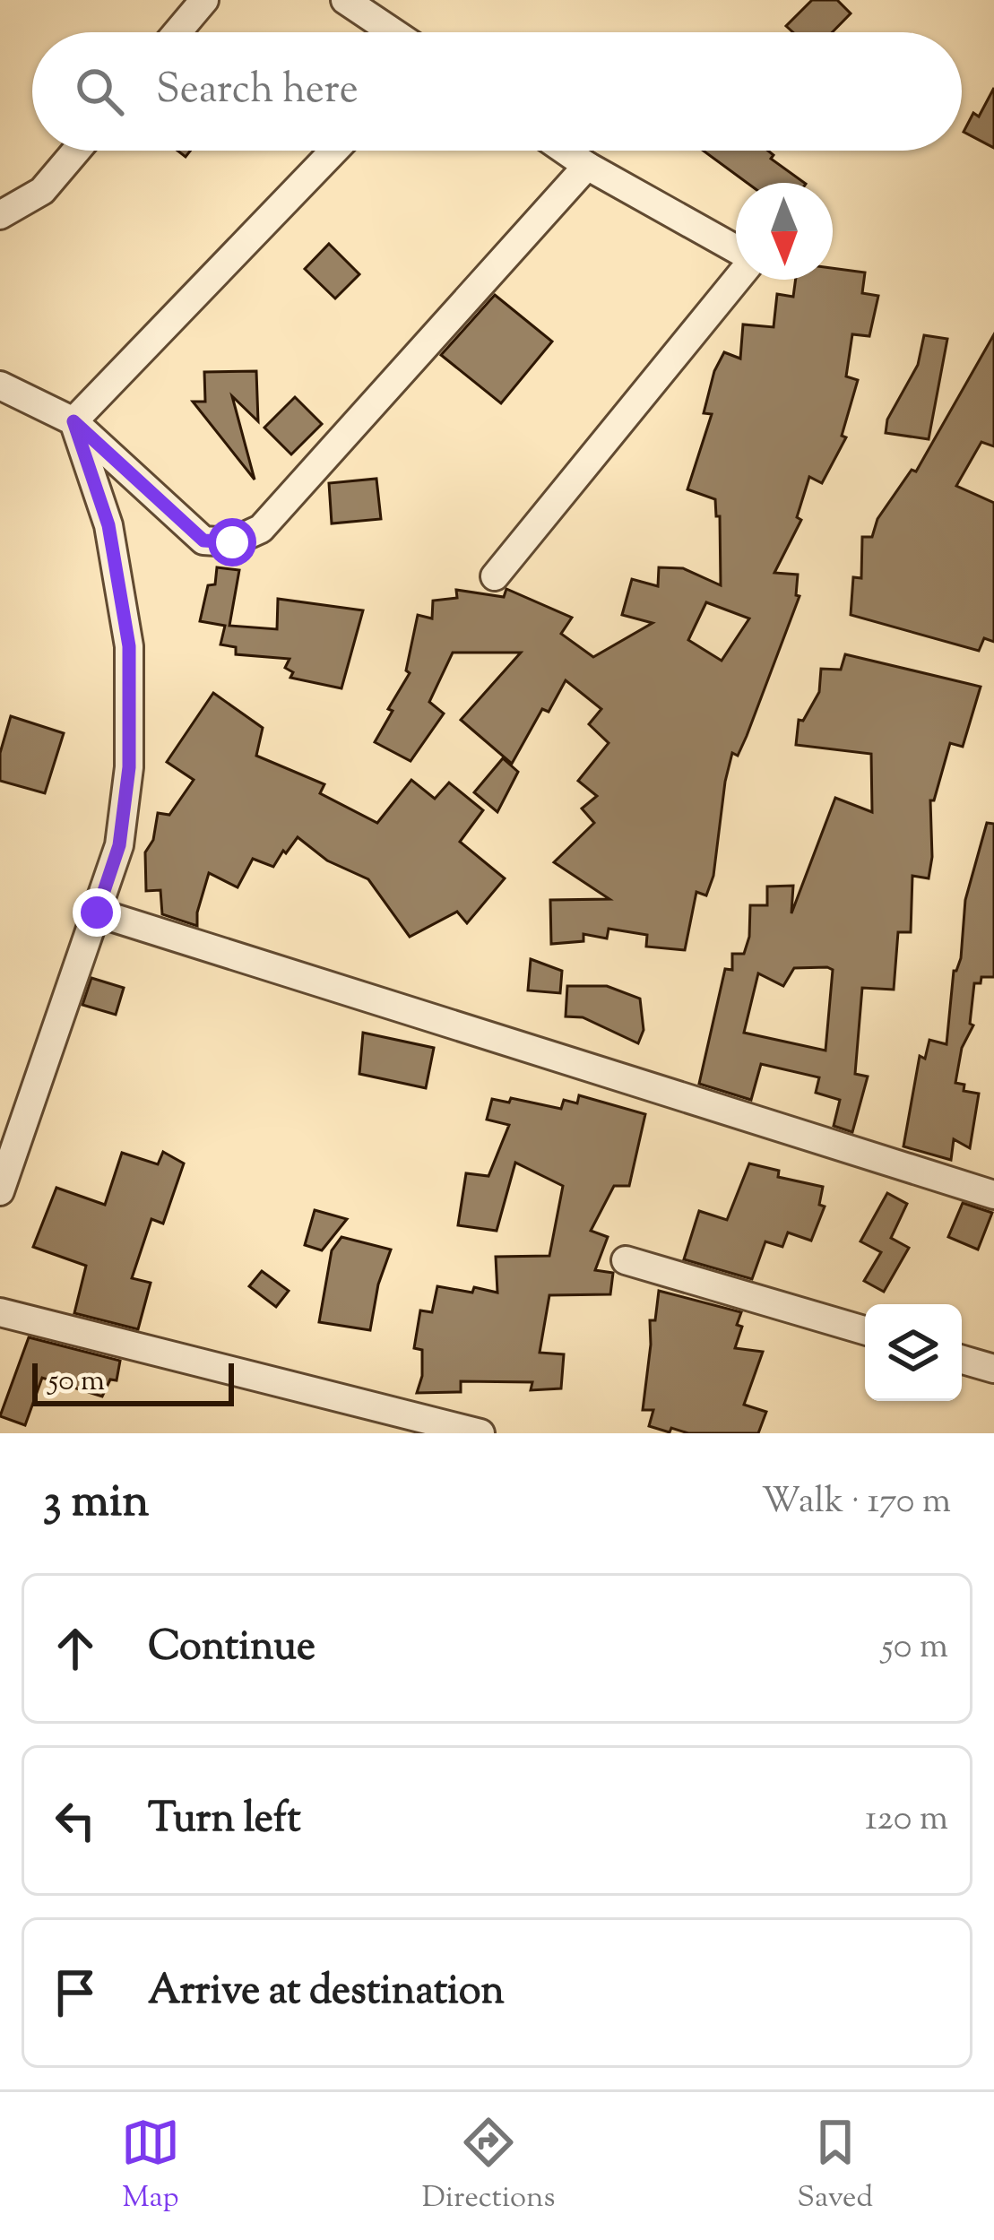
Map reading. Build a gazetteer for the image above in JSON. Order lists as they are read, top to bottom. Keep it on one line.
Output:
{"scale_bar":"50 m","north":"bottom","page":{"search":"Search here","scale":"50 m","heading":["3 min","Walk · 170 m"],"list":[["Continue","50 m"],["Turn left","120 m"],"Arrive at destination"],"nav":["Map","Directions","Saved"]}}
